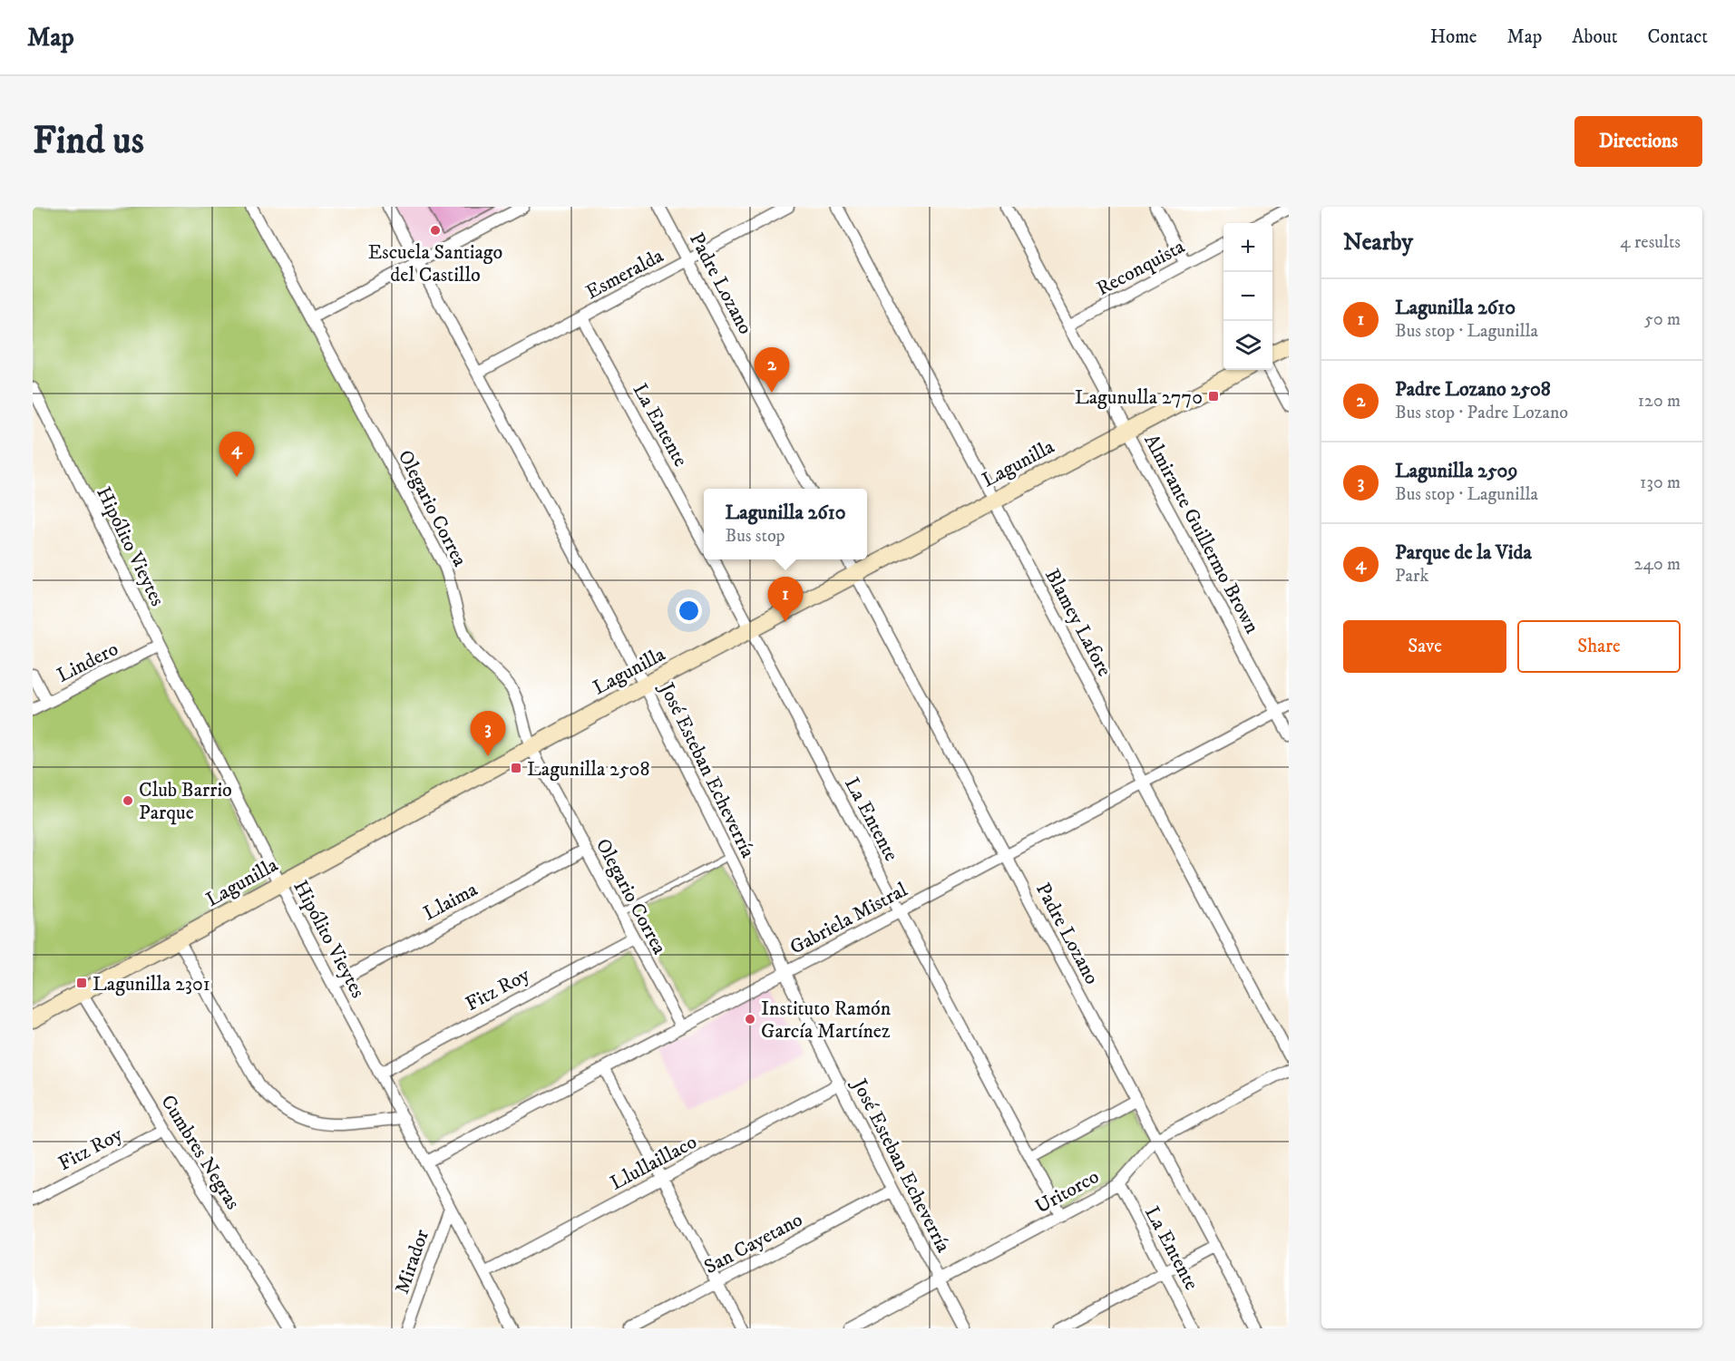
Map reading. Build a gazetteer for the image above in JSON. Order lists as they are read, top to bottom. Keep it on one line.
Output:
{"streets":{"main road":["Lagunilla"],"street":["Reconquista","Esmeralda","Padre Lozano","La Entente","Olegario Correa","Almirante Guillermo Brown","Hipólito Vieytes","Blamey Lafore","Lindero","José Esteban Echeverría","Llaima","Gabriela Mistral","Fitz Roy","Cumbres Negras","Llullaillaco","Uritorco","San Cayetano","Mirador"]},"crossings":[["Reconquista","Almirante Guillermo Brown"],["Esmeralda","Padre Lozano"],["Esmeralda","La Entente"],["Esmeralda","José Esteban Echeverría"],["Padre Lozano","Lagunilla"],["Padre Lozano","Gabriela Mistral"],["Padre Lozano","Uritorco"],["La Entente","Lagunilla"],["La Entente","Gabriela Mistral"],["La Entente","Uritorco"],["Lagunilla","Olegario Correa"],["Lagunilla","Almirante Guillermo Brown"],["Lagunilla","Hipólito Vieytes"],["Lagunilla","Blamey Lafore"],["Lagunilla","José Esteban Echeverría"],["Lagunilla","Cumbres Negras"],["Olegario Correa","Llaima"],["Olegario Correa","Gabriela Mistral"],["Olegario Correa","Fitz Roy"],["Almirante Guillermo Brown","Gabriela Mistral"],["Hipólito Vieytes","Lindero"],["Hipólito Vieytes","Llaima"],["Hipólito Vieytes","Gabriela Mistral"],["Hipólito Vieytes","Fitz Roy"],["Hipólito Vieytes","Llullaillaco"],["Hipólito Vieytes","Mirador"],["Blamey Lafore","Gabriela Mistral"],["José Esteban Echeverría","Gabriela Mistral"],["José Esteban Echeverría","Llullaillaco"],["José Esteban Echeverría","Uritorco"],["José Esteban Echeverría","San Cayetano"],["Fitz Roy","Cumbres Negras"]],"places":{"other":["Escuela Santiago del Castillo","Club Barrio Parque","Instituto Ramón García Martínez"],"transit":["Lagunulla 2770","Lagunilla 2508","Lagunilla 2301"]},"page":{"header":"Map","nav":["Home","Map","About","Contact"],"buttons":["Directions",["Save","Share"]],"title":"Find us","heading":["Nearby","4 results"],"map_buttons":["+","−"],"list":[{"mark":"1","name":"Lagunilla 2610","note":"Bus stop · Lagunilla","value":"50 m"},{"mark":"2","name":"Padre Lozano 2508","note":"Bus stop · Padre Lozano","value":"120 m"},{"mark":"3","name":"Lagunilla 2509","note":"Bus stop · Lagunilla","value":"130 m"},{"mark":"4","name":"Parque de la Vida","note":"Park","value":"240 m"}],"pins":["2","4","1","3"],"popup":["Lagunilla 2610","Bus stop"]}}
